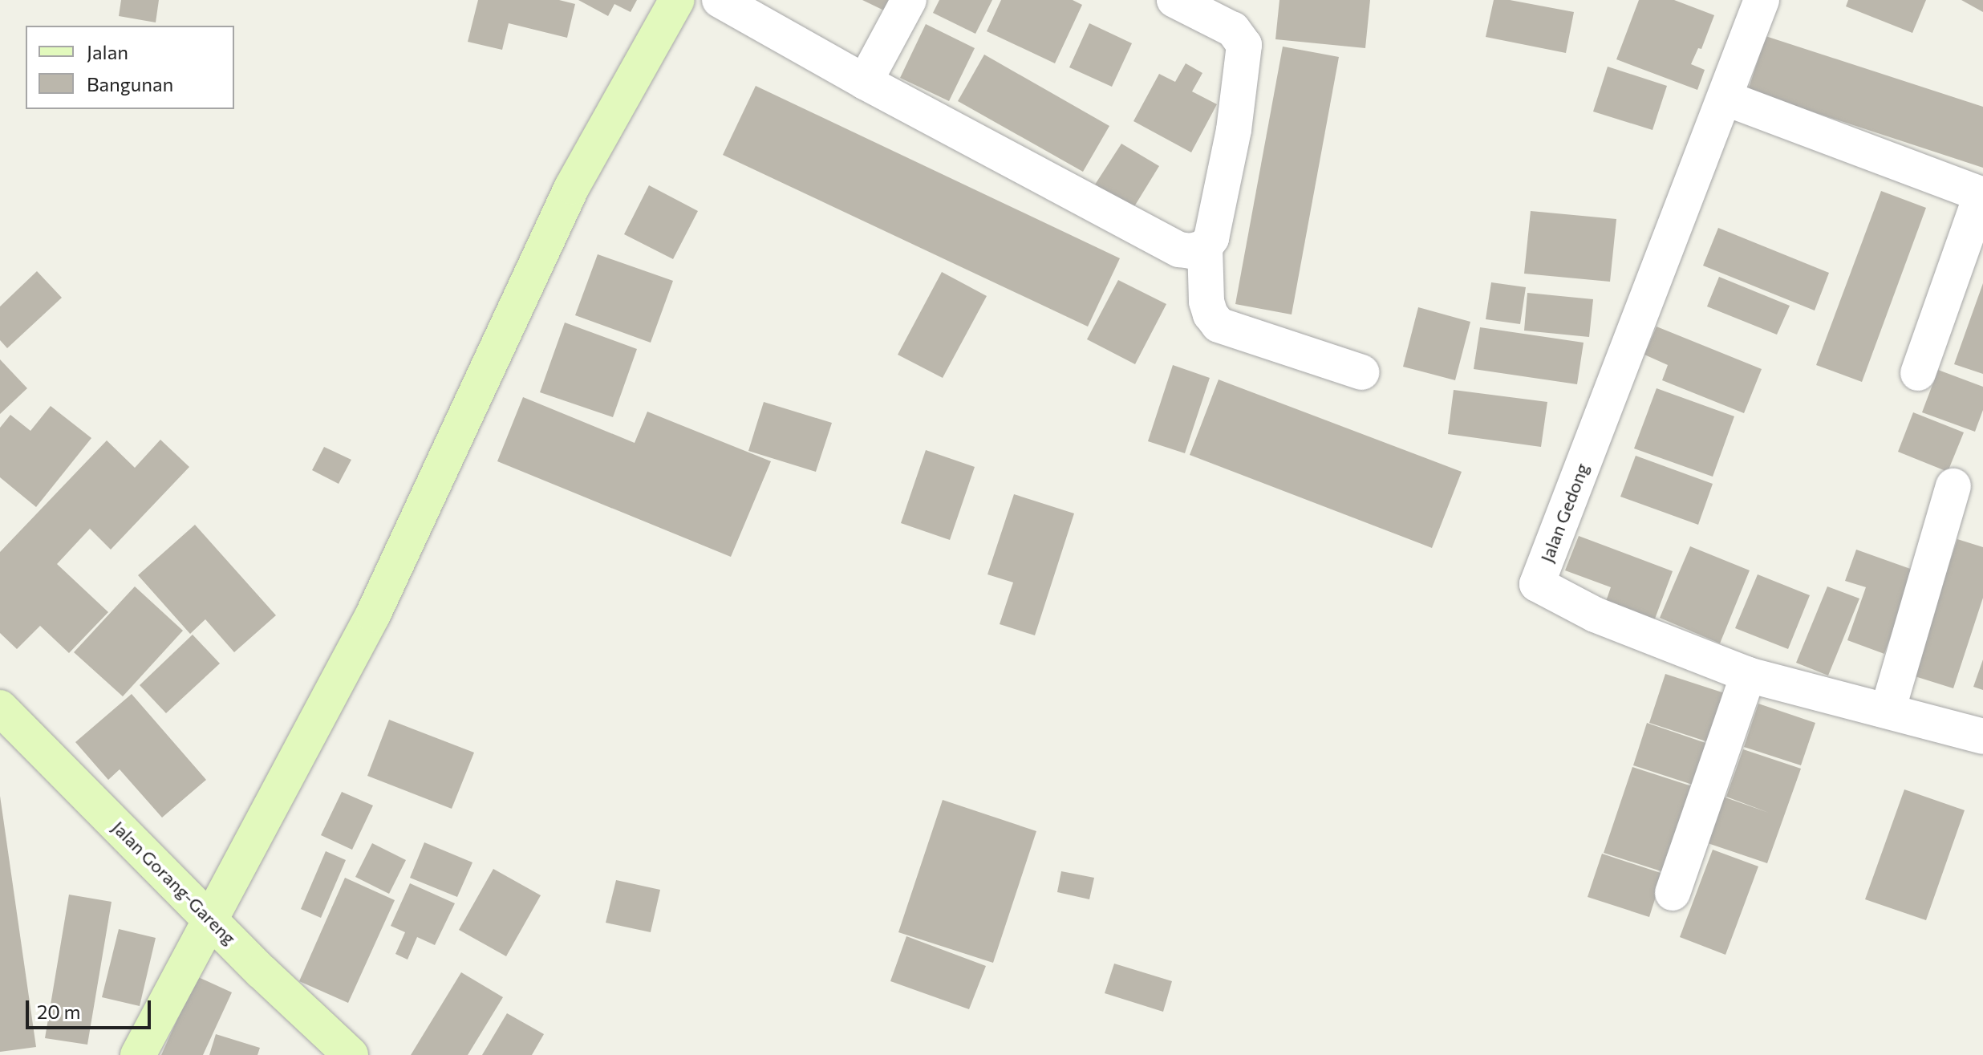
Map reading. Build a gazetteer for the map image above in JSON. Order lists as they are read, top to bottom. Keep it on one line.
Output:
{"streets":{"street":["Jalan Gedong","Jalan Gorang-Gareng"]},"legend":["Jalan","Bangunan"],"scale_bar":"20 m"}
